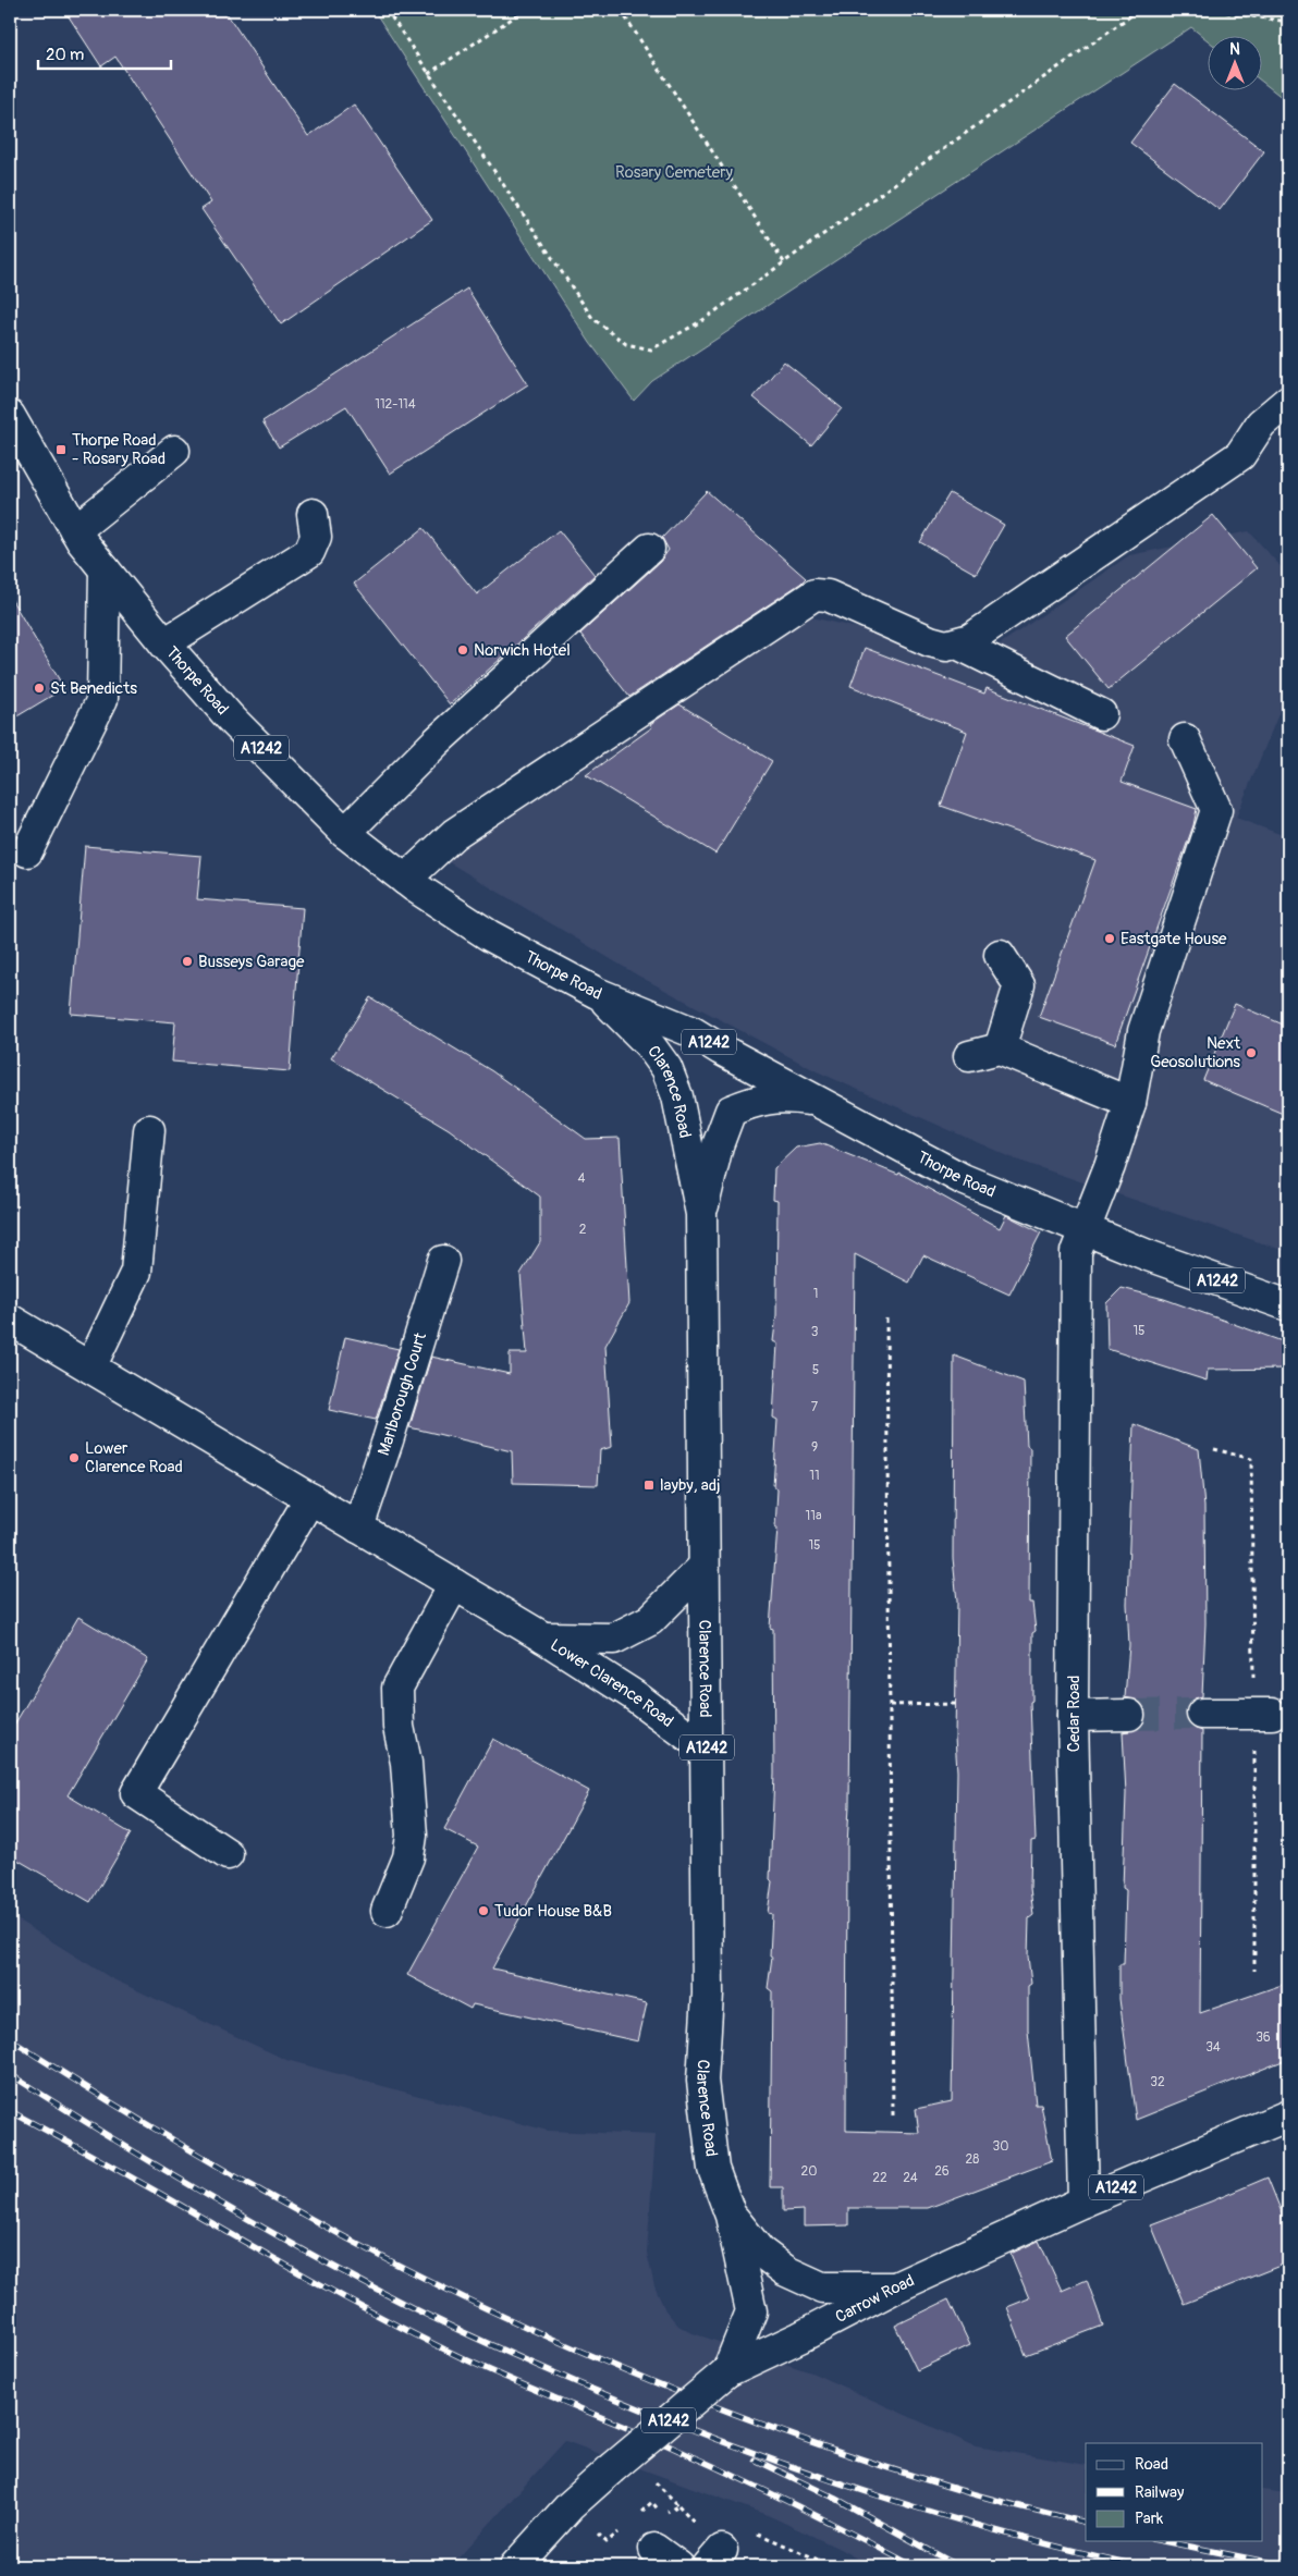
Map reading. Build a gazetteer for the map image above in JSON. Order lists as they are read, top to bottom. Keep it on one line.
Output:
{"streets":{"main road":["Thorpe Road","A1242","Clarence Road","Marlborough Court","Lower Clarence Road","Cedar Road","Carrow Road"]},"crossings":[["Thorpe Road","Clarence Road"],["Thorpe Road","Cedar Road"],["Clarence Road","Lower Clarence Road"],["Clarence Road","Carrow Road"],["Marlborough Court","Lower Clarence Road"],["Cedar Road","Carrow Road"]],"parks":["Rosary Cemetery"],"places":{"transit":["Thorpe Road - Rosary Road","layby, adj"],"other":["Norwich Hotel","St Benedicts","Eastgate House","Busseys Garage","Next Geosolutions","Lower Clarence Road","Tudor House B&B"]},"house_numbers":["112-114","4","2","1","15","3","5","7","9","11","11a","15","36","34","32","30","28","20","26","22","24"],"legend":["Road","Railway","Park"],"scale_bar":"20 m","north":"top"}
